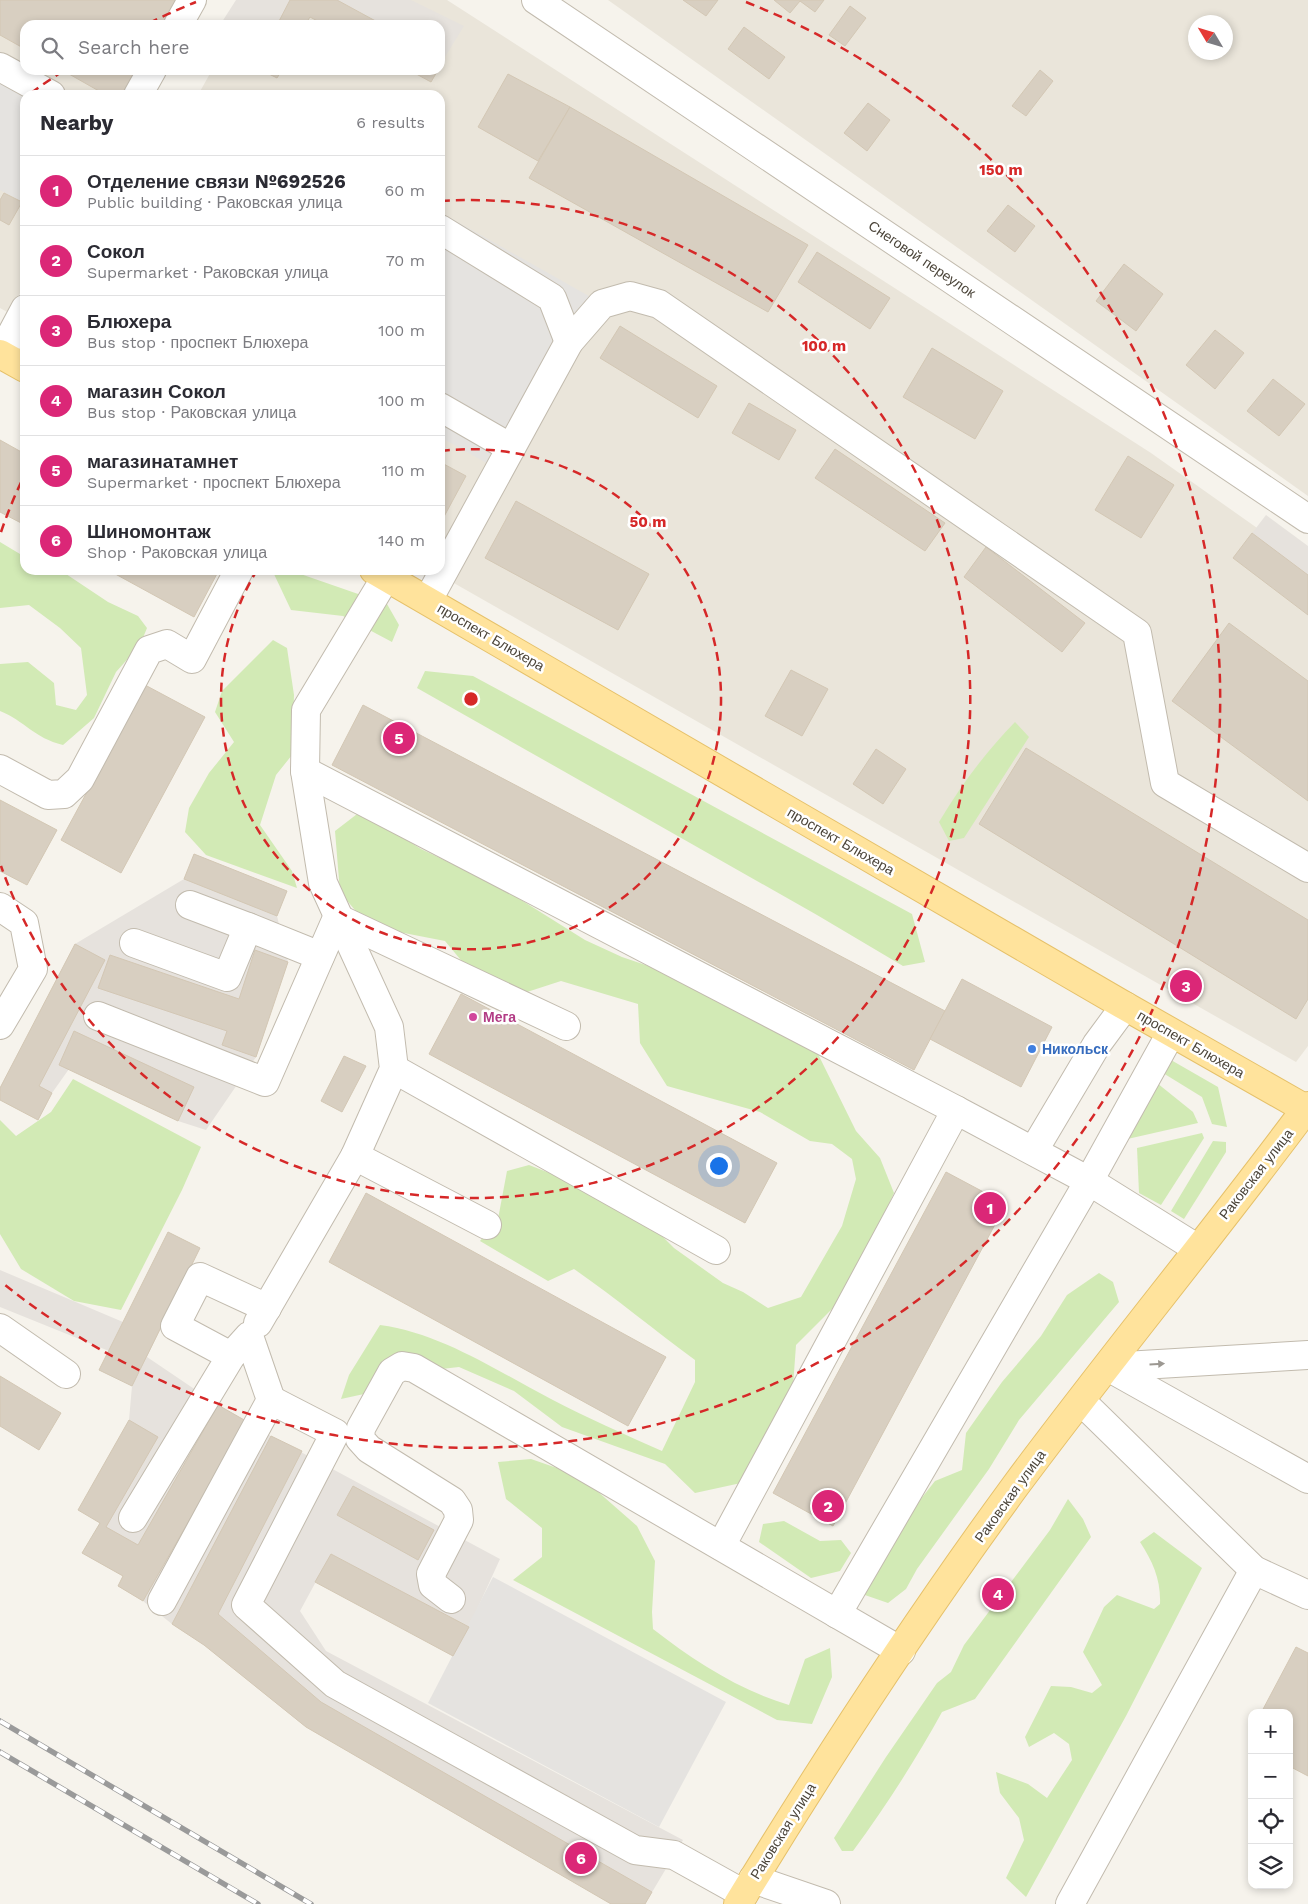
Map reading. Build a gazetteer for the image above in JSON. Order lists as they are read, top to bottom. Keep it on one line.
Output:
{"streets":{"main road":["проспект Блюхера","Раковская улица"],"street":["Снеговой переулок"]},"crossings":[["проспект Блюхера","Раковская улица"]],"places":["Мега","Никольск"],"north":"top left","page":{"search":"Search here","heading":["Nearby","6 results"],"list":[{"mark":"1","name":"Отделение связи №692526","note":"Public building · Раковская улица","value":"60 m"},{"mark":"2","name":"Сокол","note":"Supermarket · Раковская улица","value":"70 m"},{"mark":"3","name":"Блюхера","note":"Bus stop · проспект Блюхера","value":"100 m"},{"mark":"4","name":"магазин Сокол","note":"Bus stop · Раковская улица","value":"100 m"},{"mark":"5","name":"магазинатамнет","note":"Supermarket · проспект Блюхера","value":"110 m"},{"mark":"6","name":"Шиномонтаж","note":"Shop · Раковская улица","value":"140 m"}],"pins":["5","3","1","2","4","6"],"map_buttons":["+","−"]},"rings":["150 m","100 m","50 m"]}
